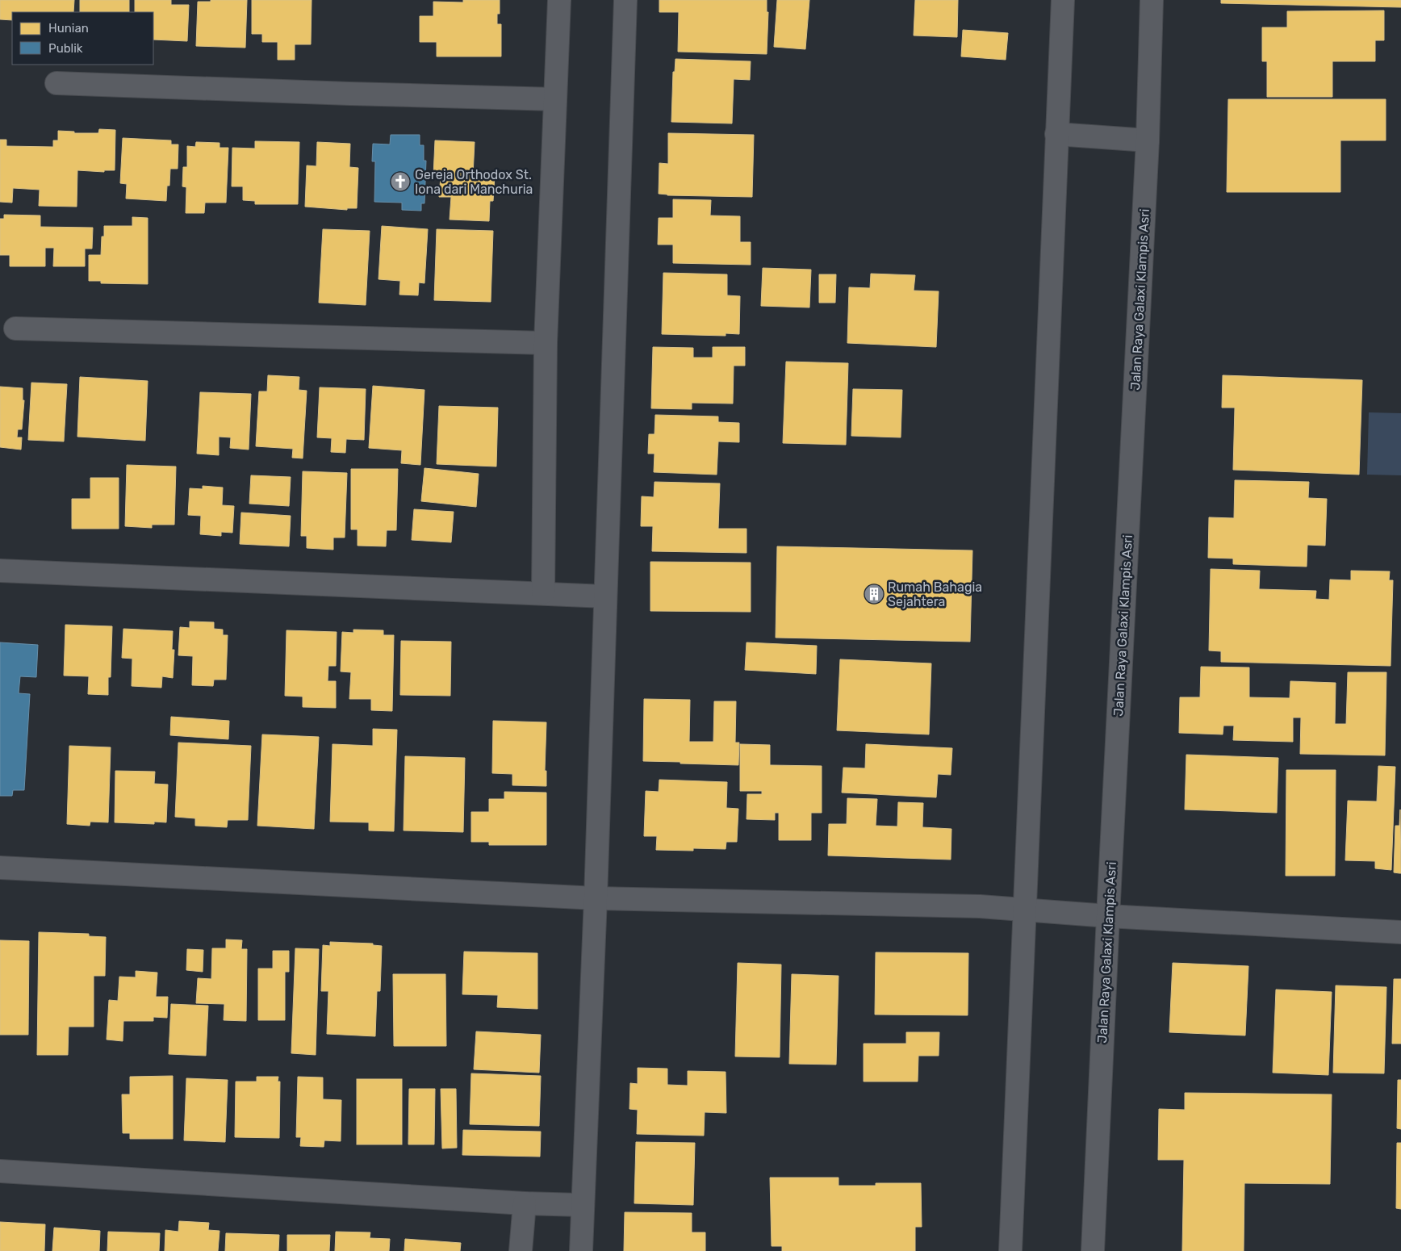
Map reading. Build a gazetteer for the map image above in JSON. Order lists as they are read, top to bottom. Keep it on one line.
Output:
{"streets":{"street":["Jalan Raya Galaxi Klampis Asri"]},"places":{"church":["Gereja Orthodox St. Iona dari Manchuria"],"building":["Rumah Bahagia Sejahtera"]},"legend":["Hunian","Publik"]}
